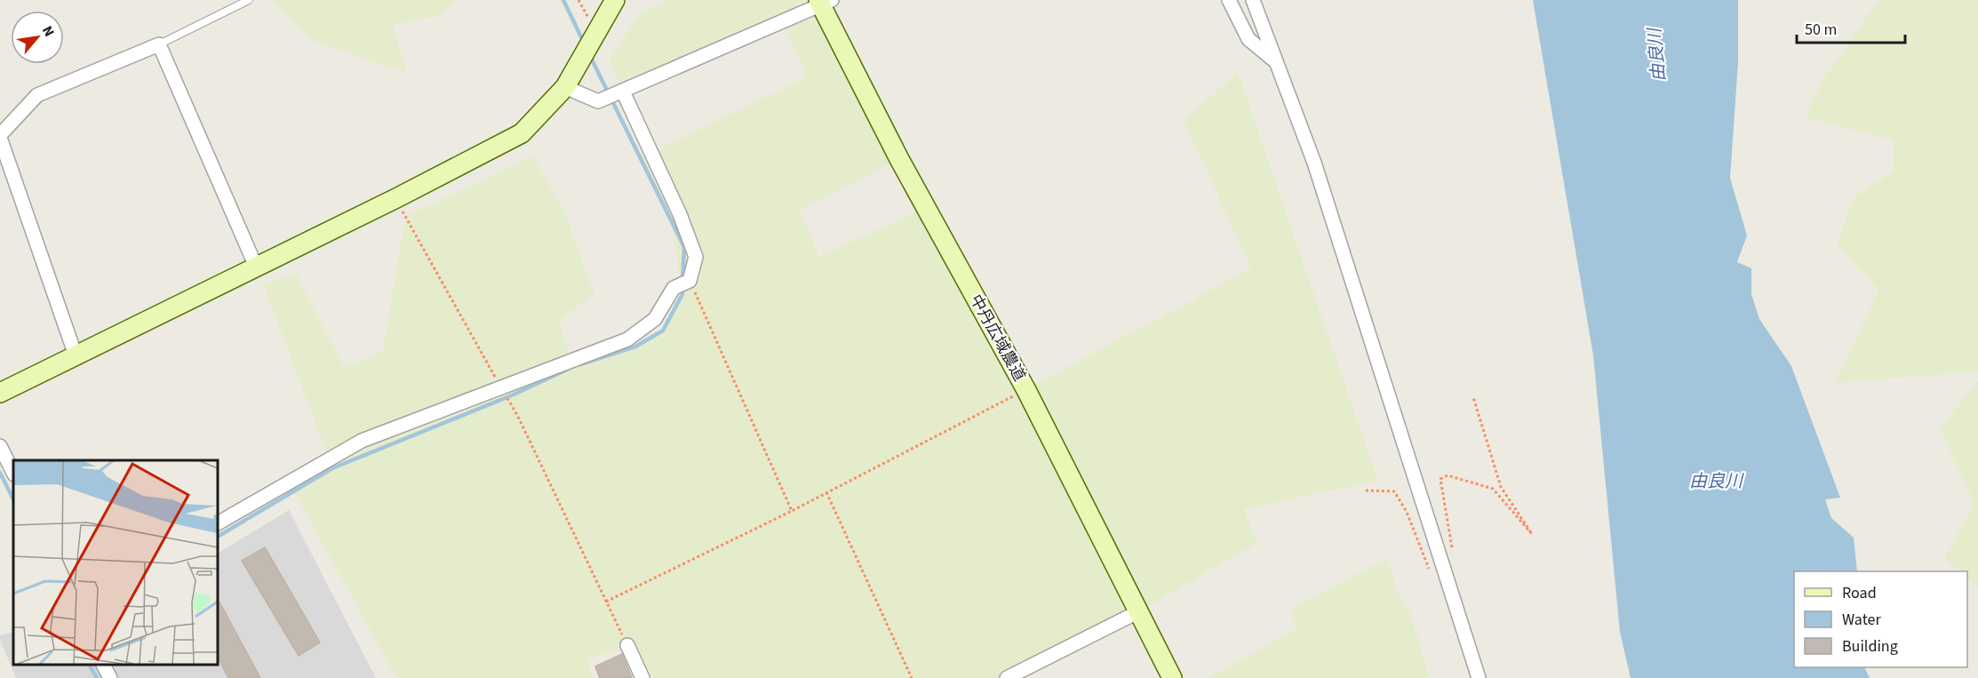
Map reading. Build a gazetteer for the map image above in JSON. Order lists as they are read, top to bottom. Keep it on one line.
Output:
{"streets":{"street":["中丹広域農道"]},"water":["由良川"],"legend":["Road","Water","Building"],"scale_bar":"50 m","north":"top right"}
